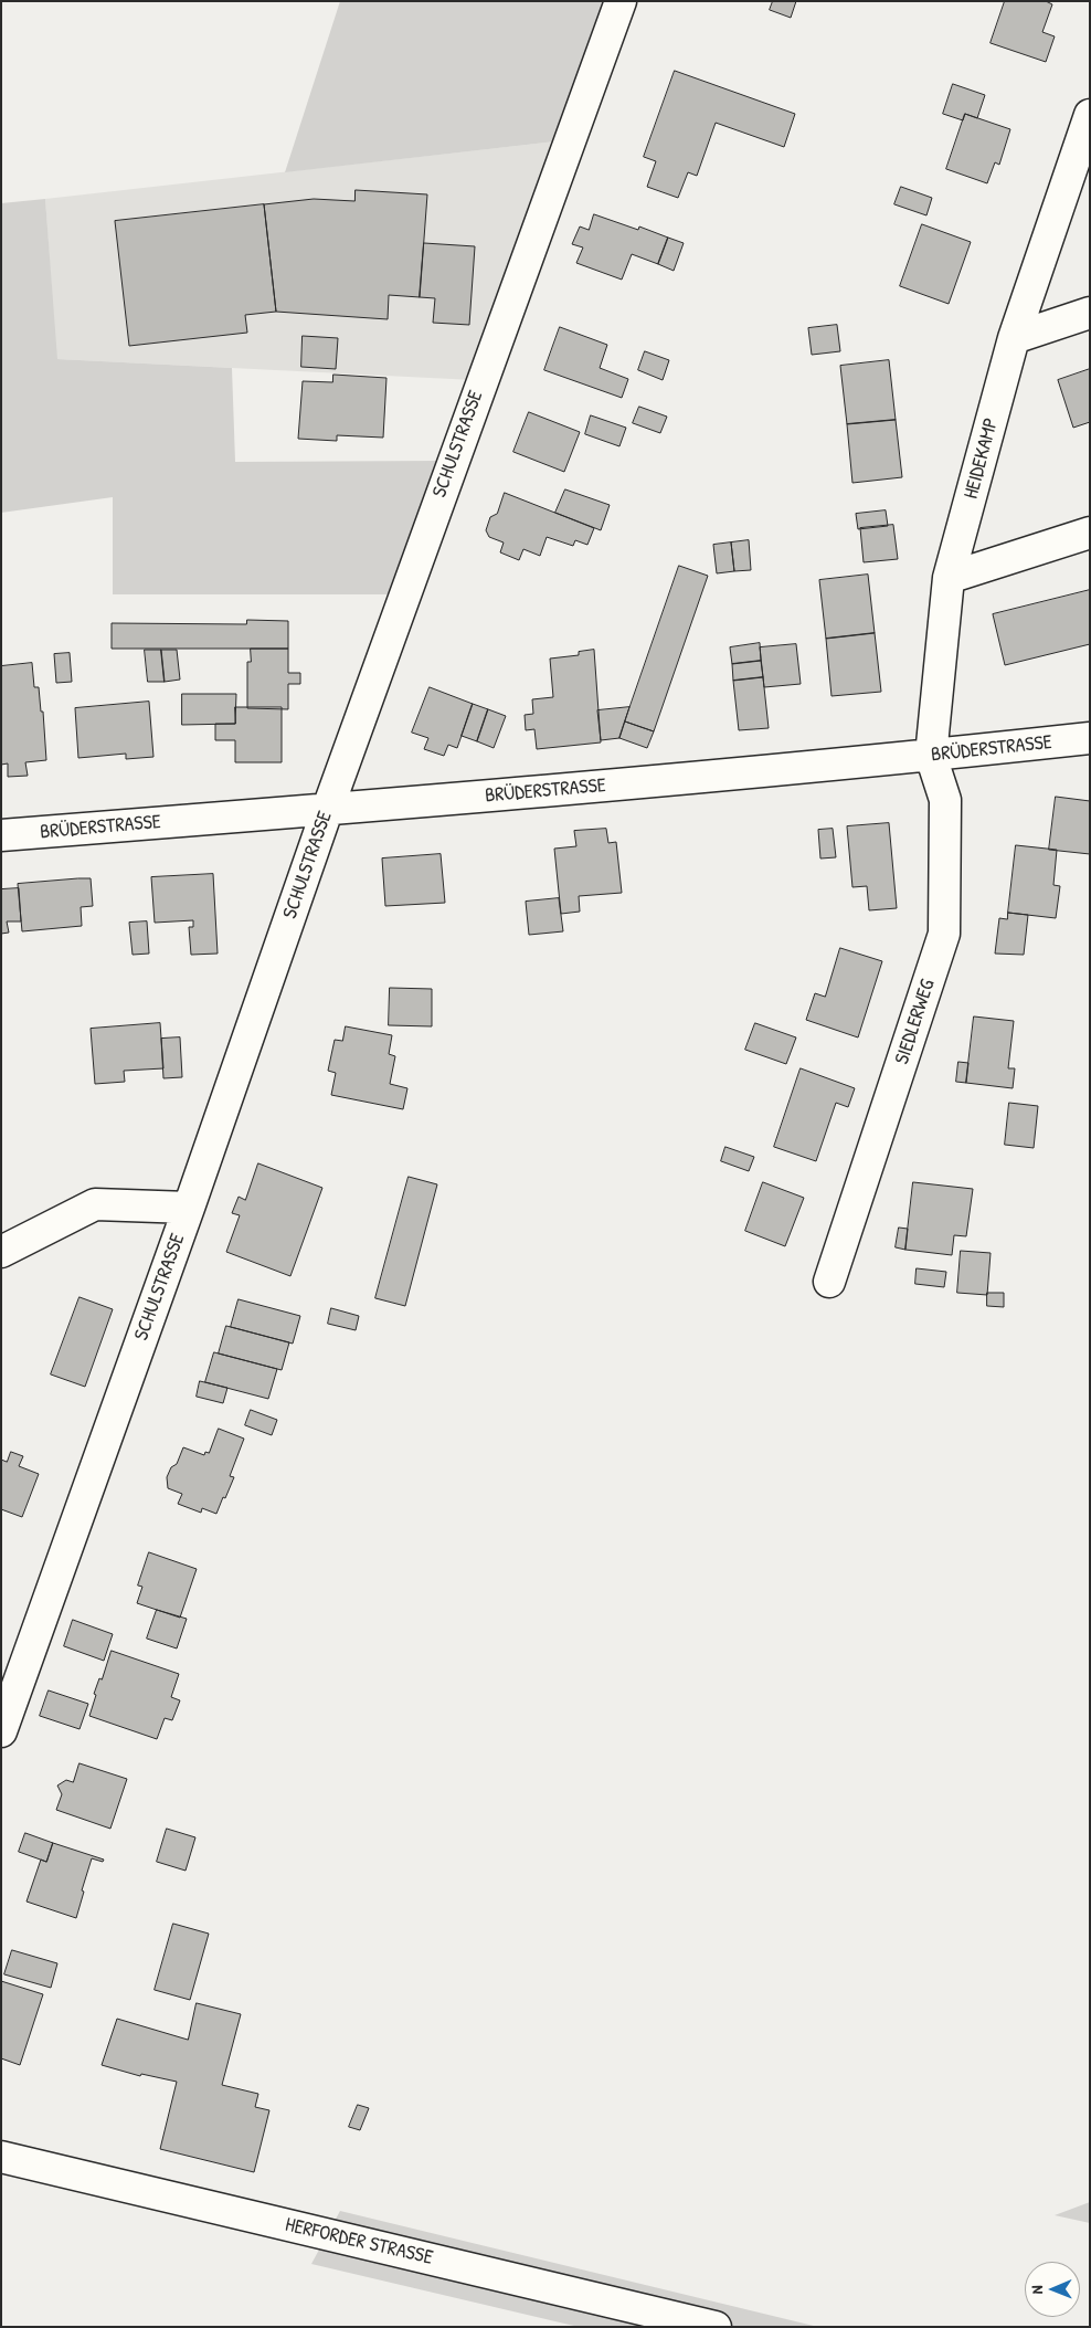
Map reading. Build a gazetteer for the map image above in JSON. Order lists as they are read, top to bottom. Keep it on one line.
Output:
{"streets":{"street":["SCHULSTRASSE","HEIDEKAMP","BRÜDERSTRASSE","SIEDLERWEG","HERFORDER STRASSE"]},"crossings":[["SCHULSTRASSE","BRÜDERSTRASSE"],["HEIDEKAMP","BRÜDERSTRASSE"],["HEIDEKAMP","SIEDLERWEG"],["BRÜDERSTRASSE","SIEDLERWEG"]],"north":"left"}
